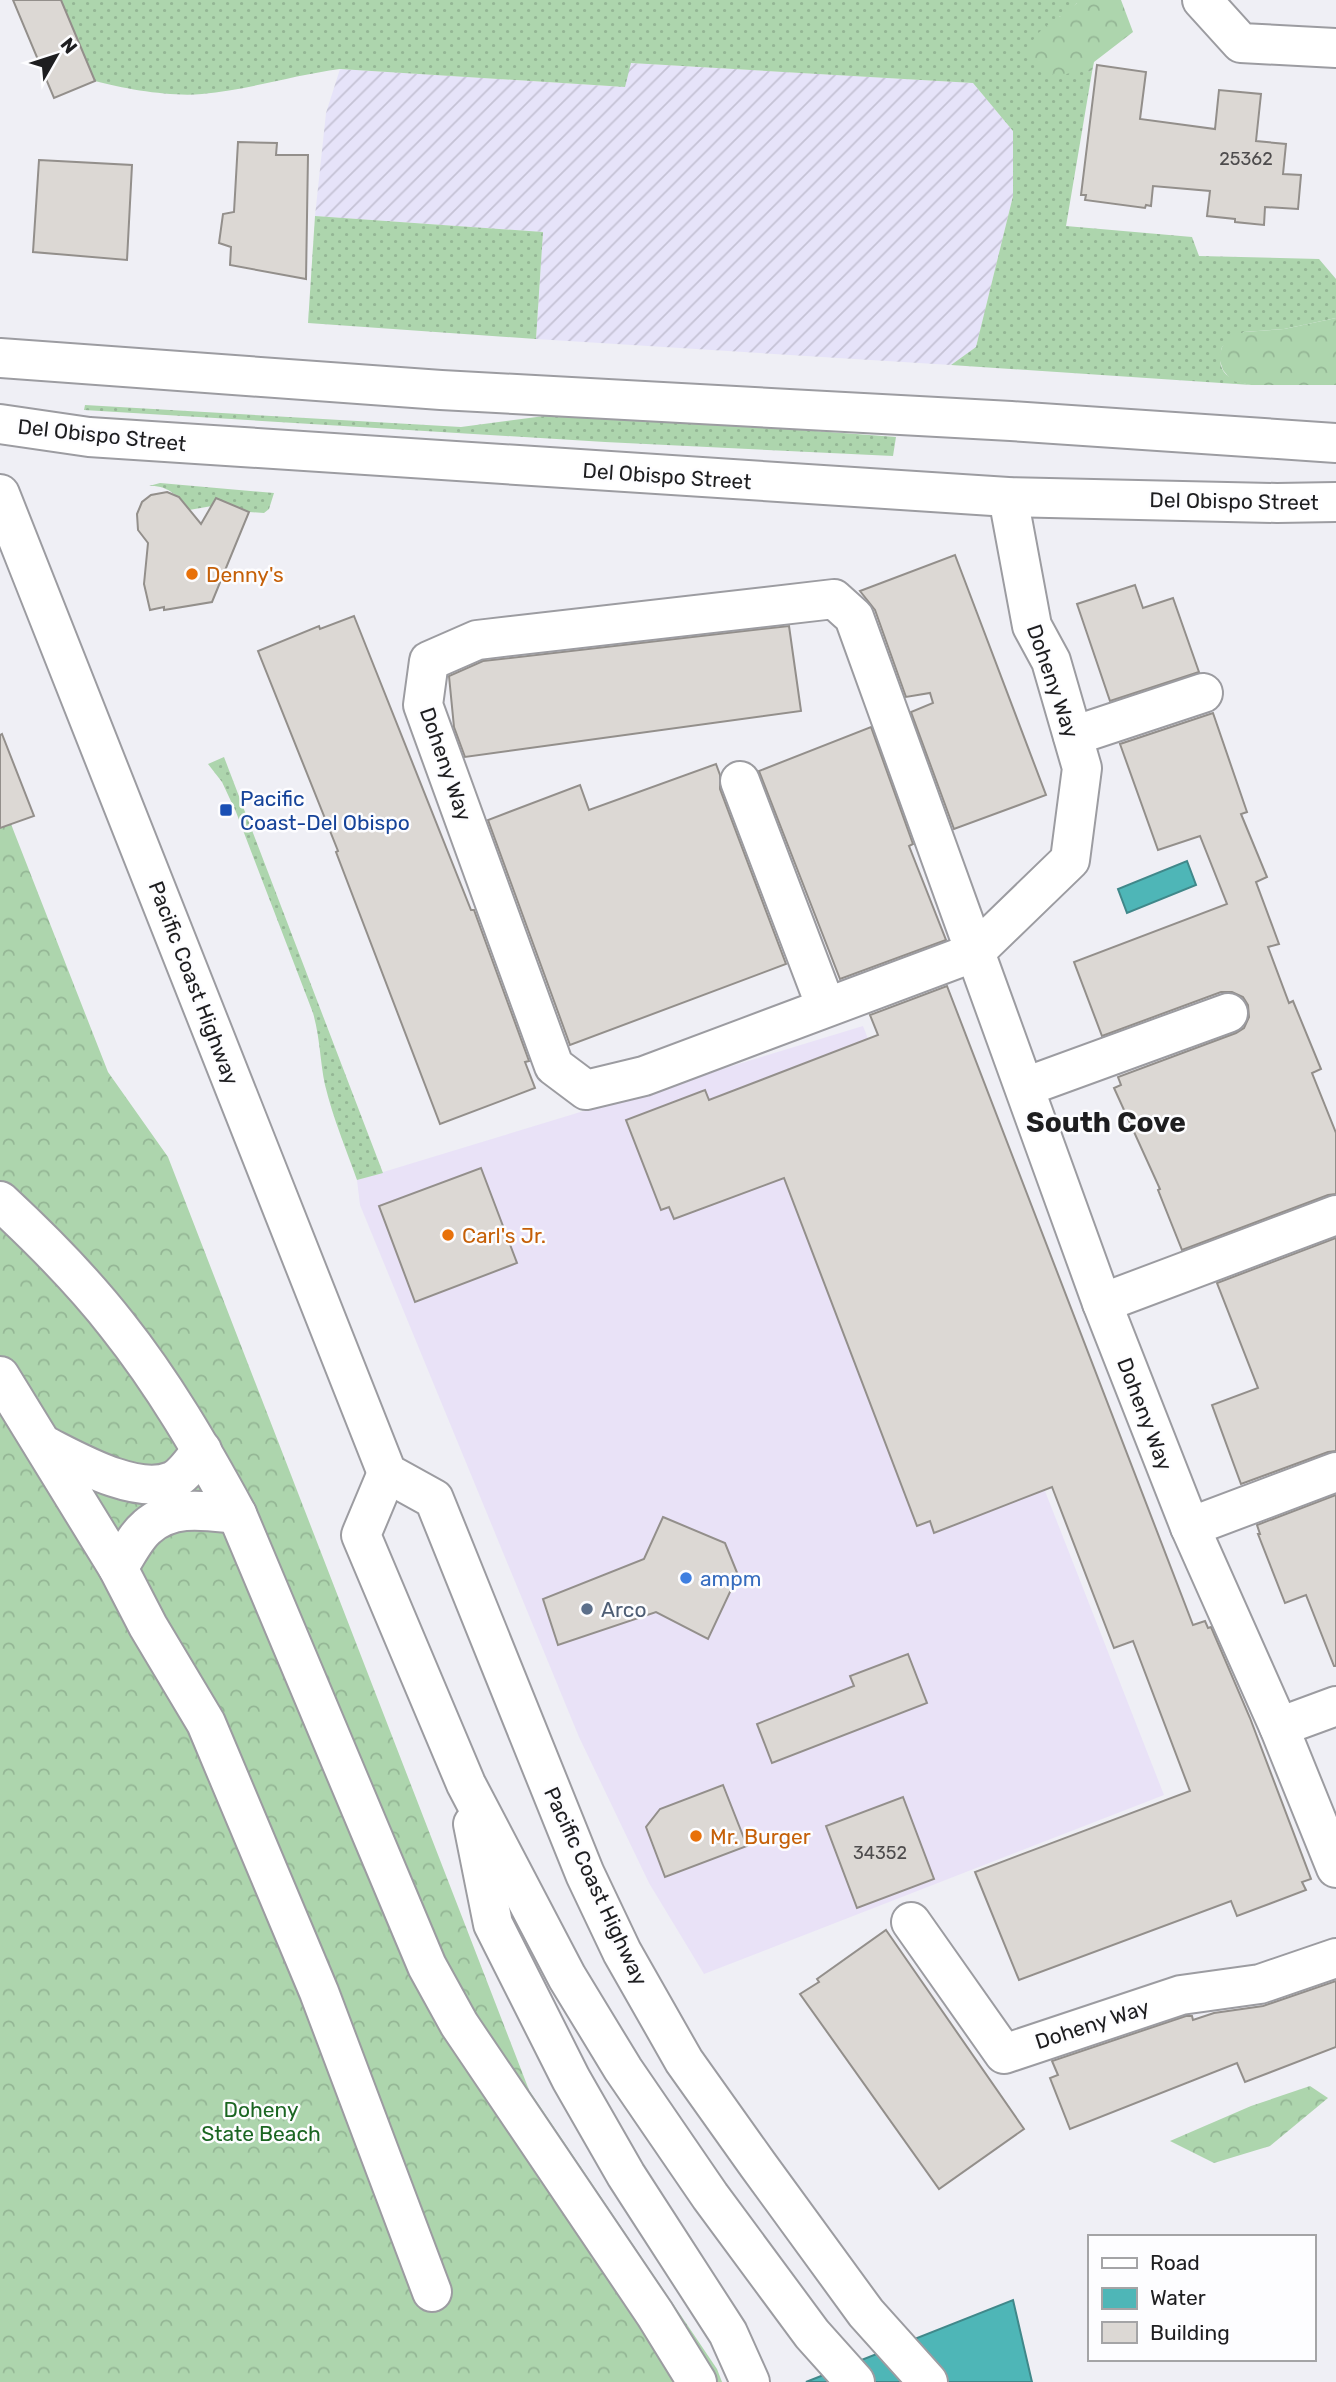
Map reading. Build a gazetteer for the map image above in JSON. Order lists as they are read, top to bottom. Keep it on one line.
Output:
{"streets":{"main road":["Del Obispo Street","Doheny Way","Pacific Coast Highway"]},"crossings":[["Del Obispo Street","Doheny Way"]],"districts":["South Cove"],"parks":["Doheny State Beach"],"places":{"other":["Denny's","Carl's Jr.","ampm","Arco","Mr. Burger"],"transit":["Pacific Coast-Del Obispo"]},"house_numbers":["25362","34352"],"legend":["Road","Water","Building"],"north":"top right"}
